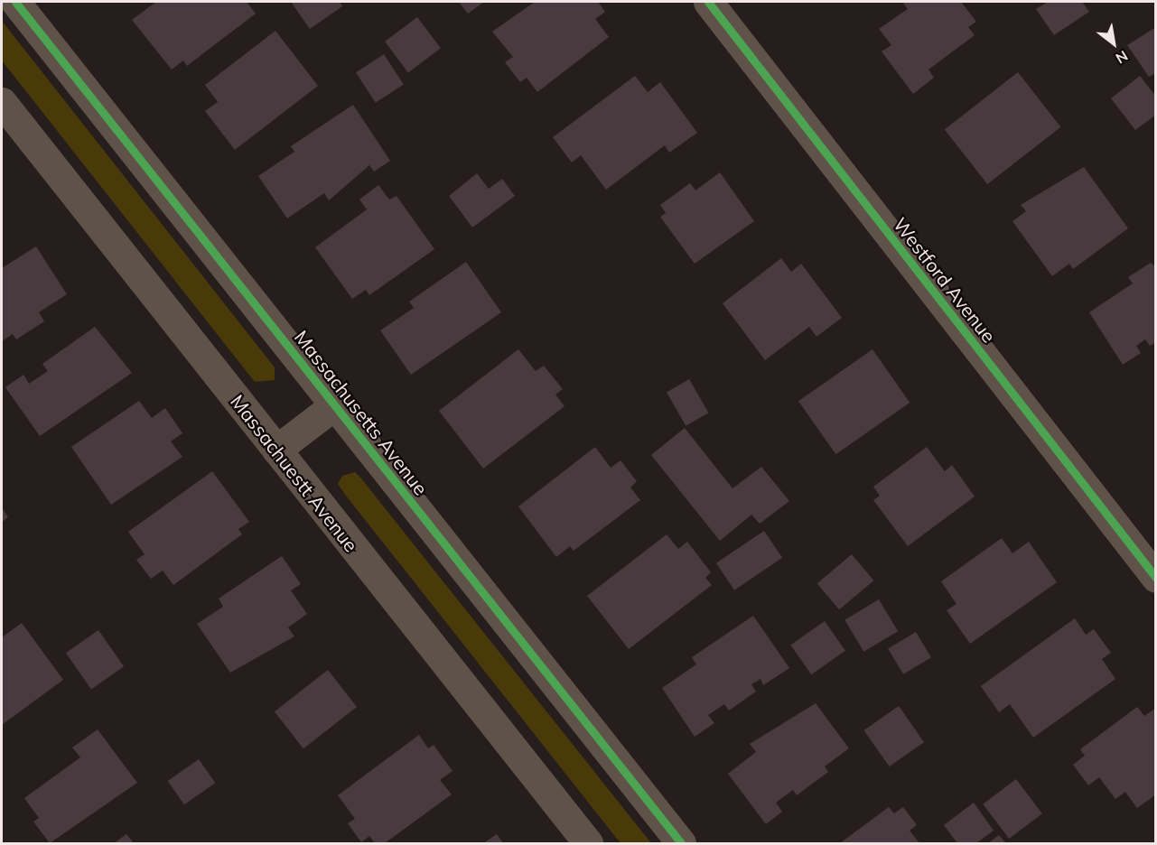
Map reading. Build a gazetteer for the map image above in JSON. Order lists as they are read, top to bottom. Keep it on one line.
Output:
{"streets":{"street":["Westford Avenue","Massachusetts Avenue","Massachuestt Avenue"]},"crossings":[["Massachusetts Avenue","Massachuestt Avenue"]],"north":"bottom right"}
